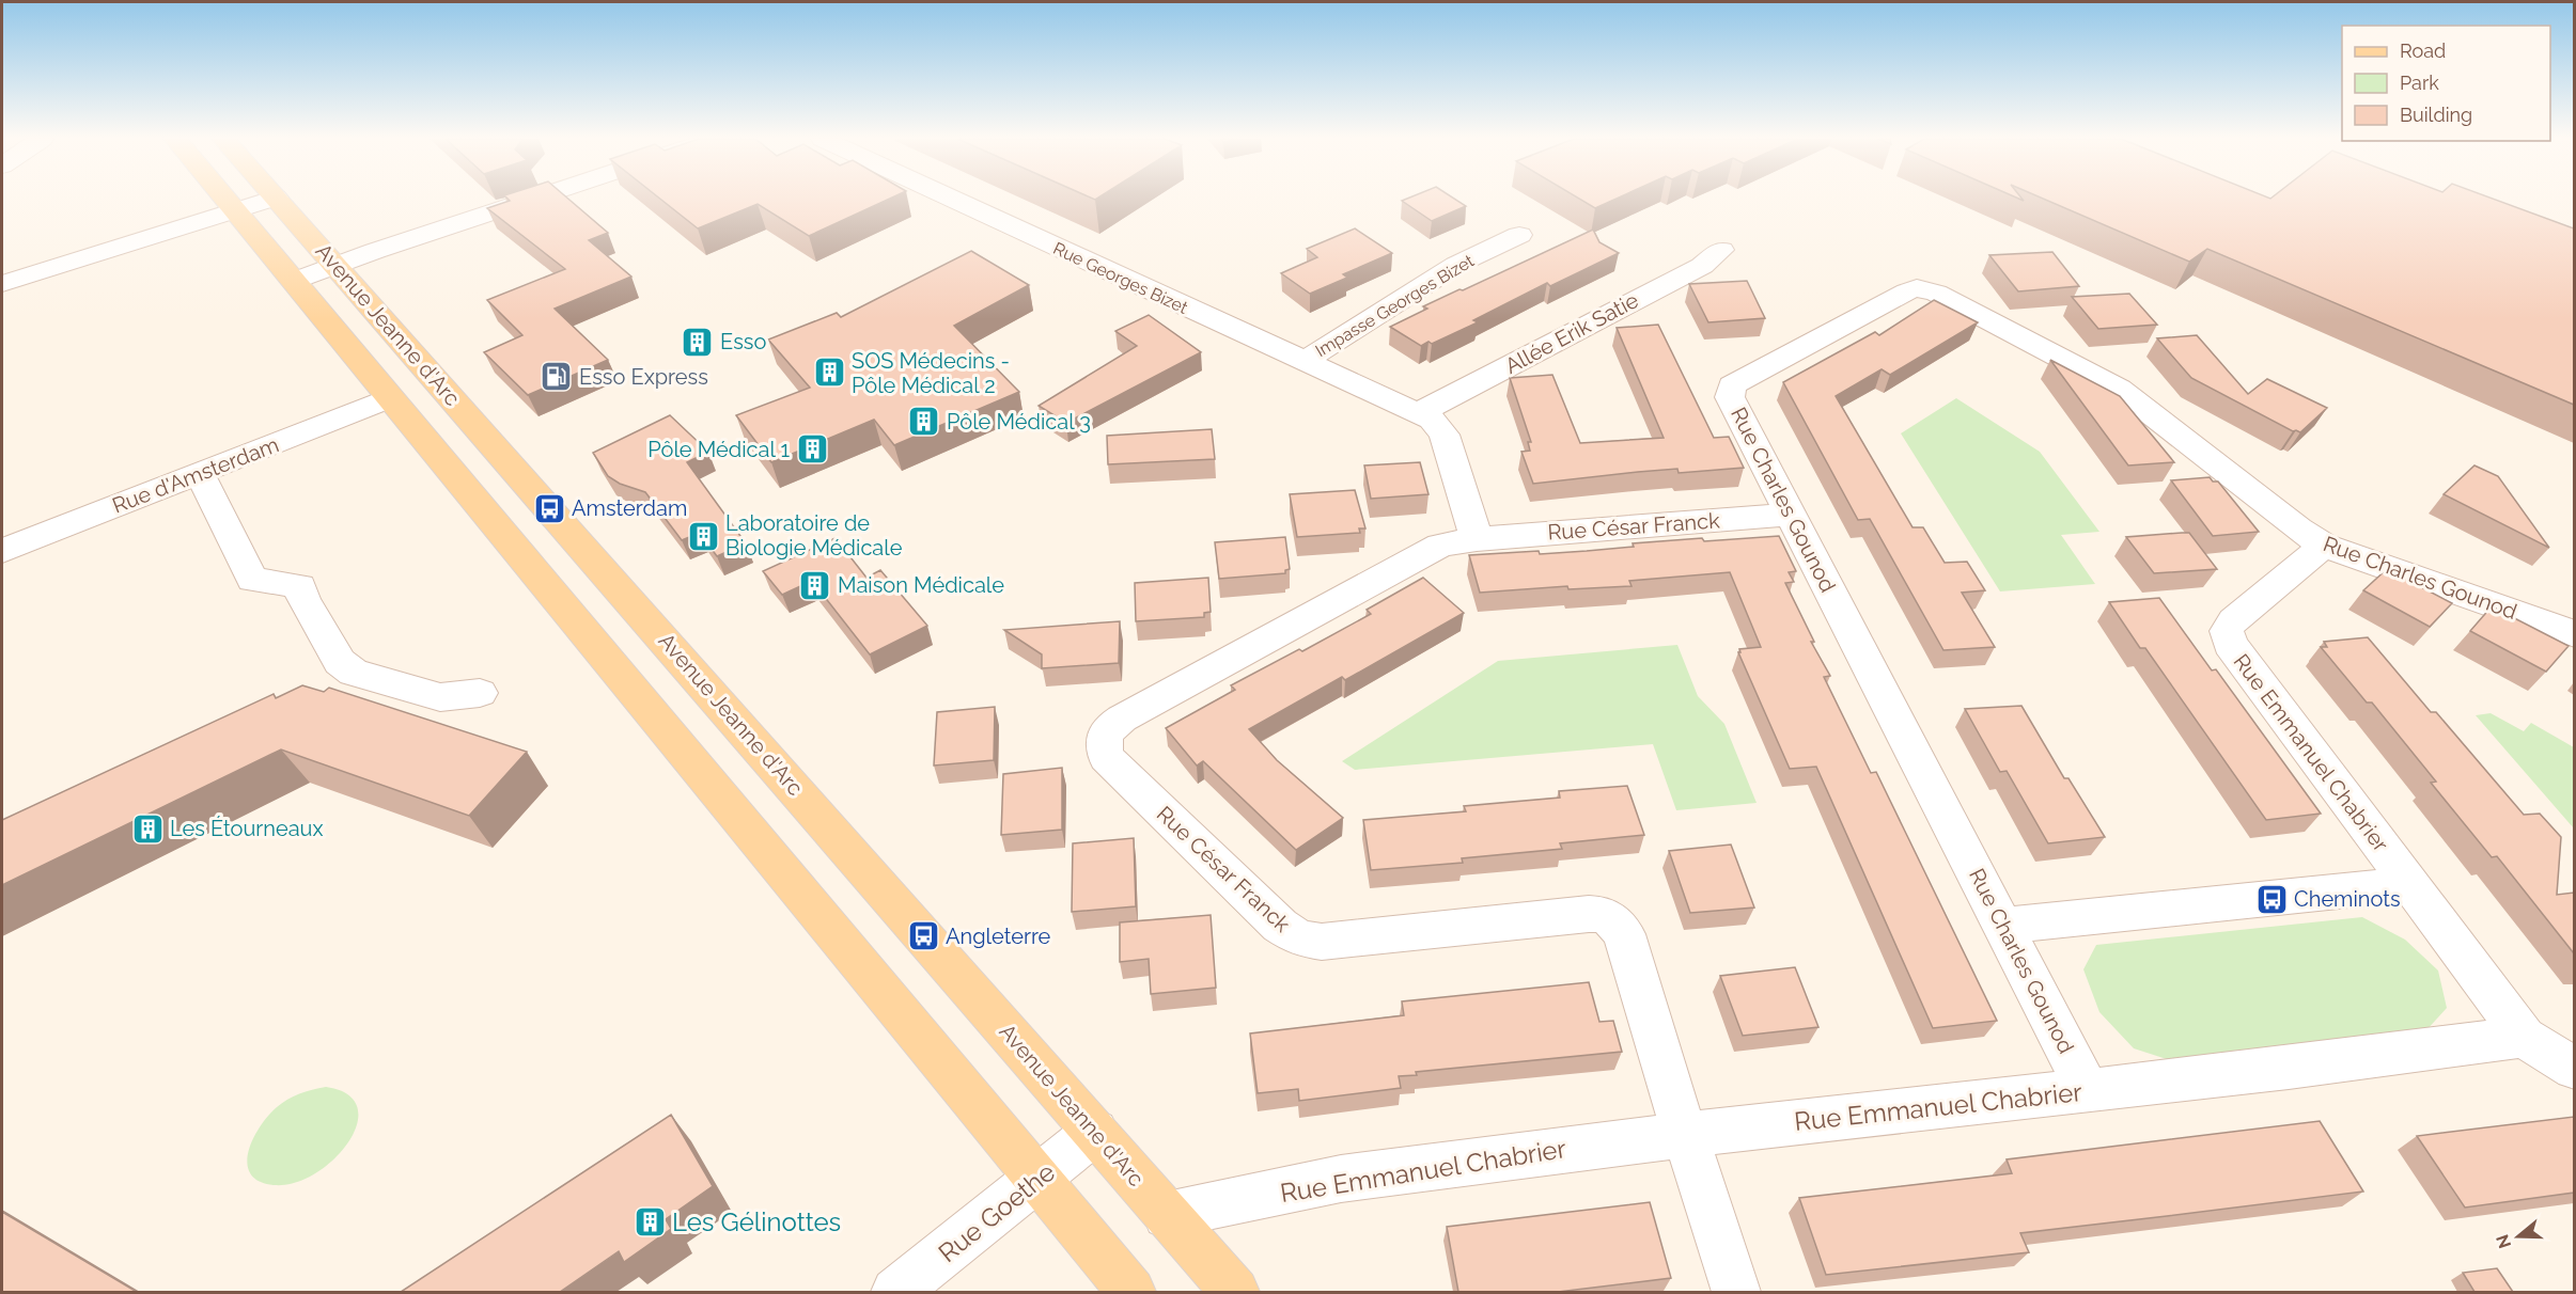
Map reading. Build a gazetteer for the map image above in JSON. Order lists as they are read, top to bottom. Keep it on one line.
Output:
{"streets":{"main road":["Avenue Jeanne d'Arc"],"street":["Rue Georges Bizet","Impasse Georges Bizet","Allée Erik Satie","Rue d'Amsterdam","Rue Charles Gounod","Rue César Franck","Rue Emmanuel Chabrier","Rue Goethe"]},"crossings":[["Rue Georges Bizet","Impasse Georges Bizet"],["Rue Georges Bizet","Allée Erik Satie"],["Avenue Jeanne d'Arc","Rue d'Amsterdam"],["Avenue Jeanne d'Arc","Rue Emmanuel Chabrier"],["Avenue Jeanne d'Arc","Rue Goethe"],["Rue Charles Gounod","Rue César Franck"],["Rue Charles Gounod","Rue Emmanuel Chabrier"],["Rue César Franck","Rue Emmanuel Chabrier"]],"places":{"building":["Esso","SOS Médecins - Pôle Médical 2","Pôle Médical 3","Pôle Médical 1","Laboratoire de Biologie Médicale","Maison Médicale","Les Étourneaux","Les Gélinottes"],"fuel station":["Esso Express"],"bus stop":["Amsterdam","Cheminots","Angleterre"]},"legend":["Road","Park","Building"],"north":"left"}
